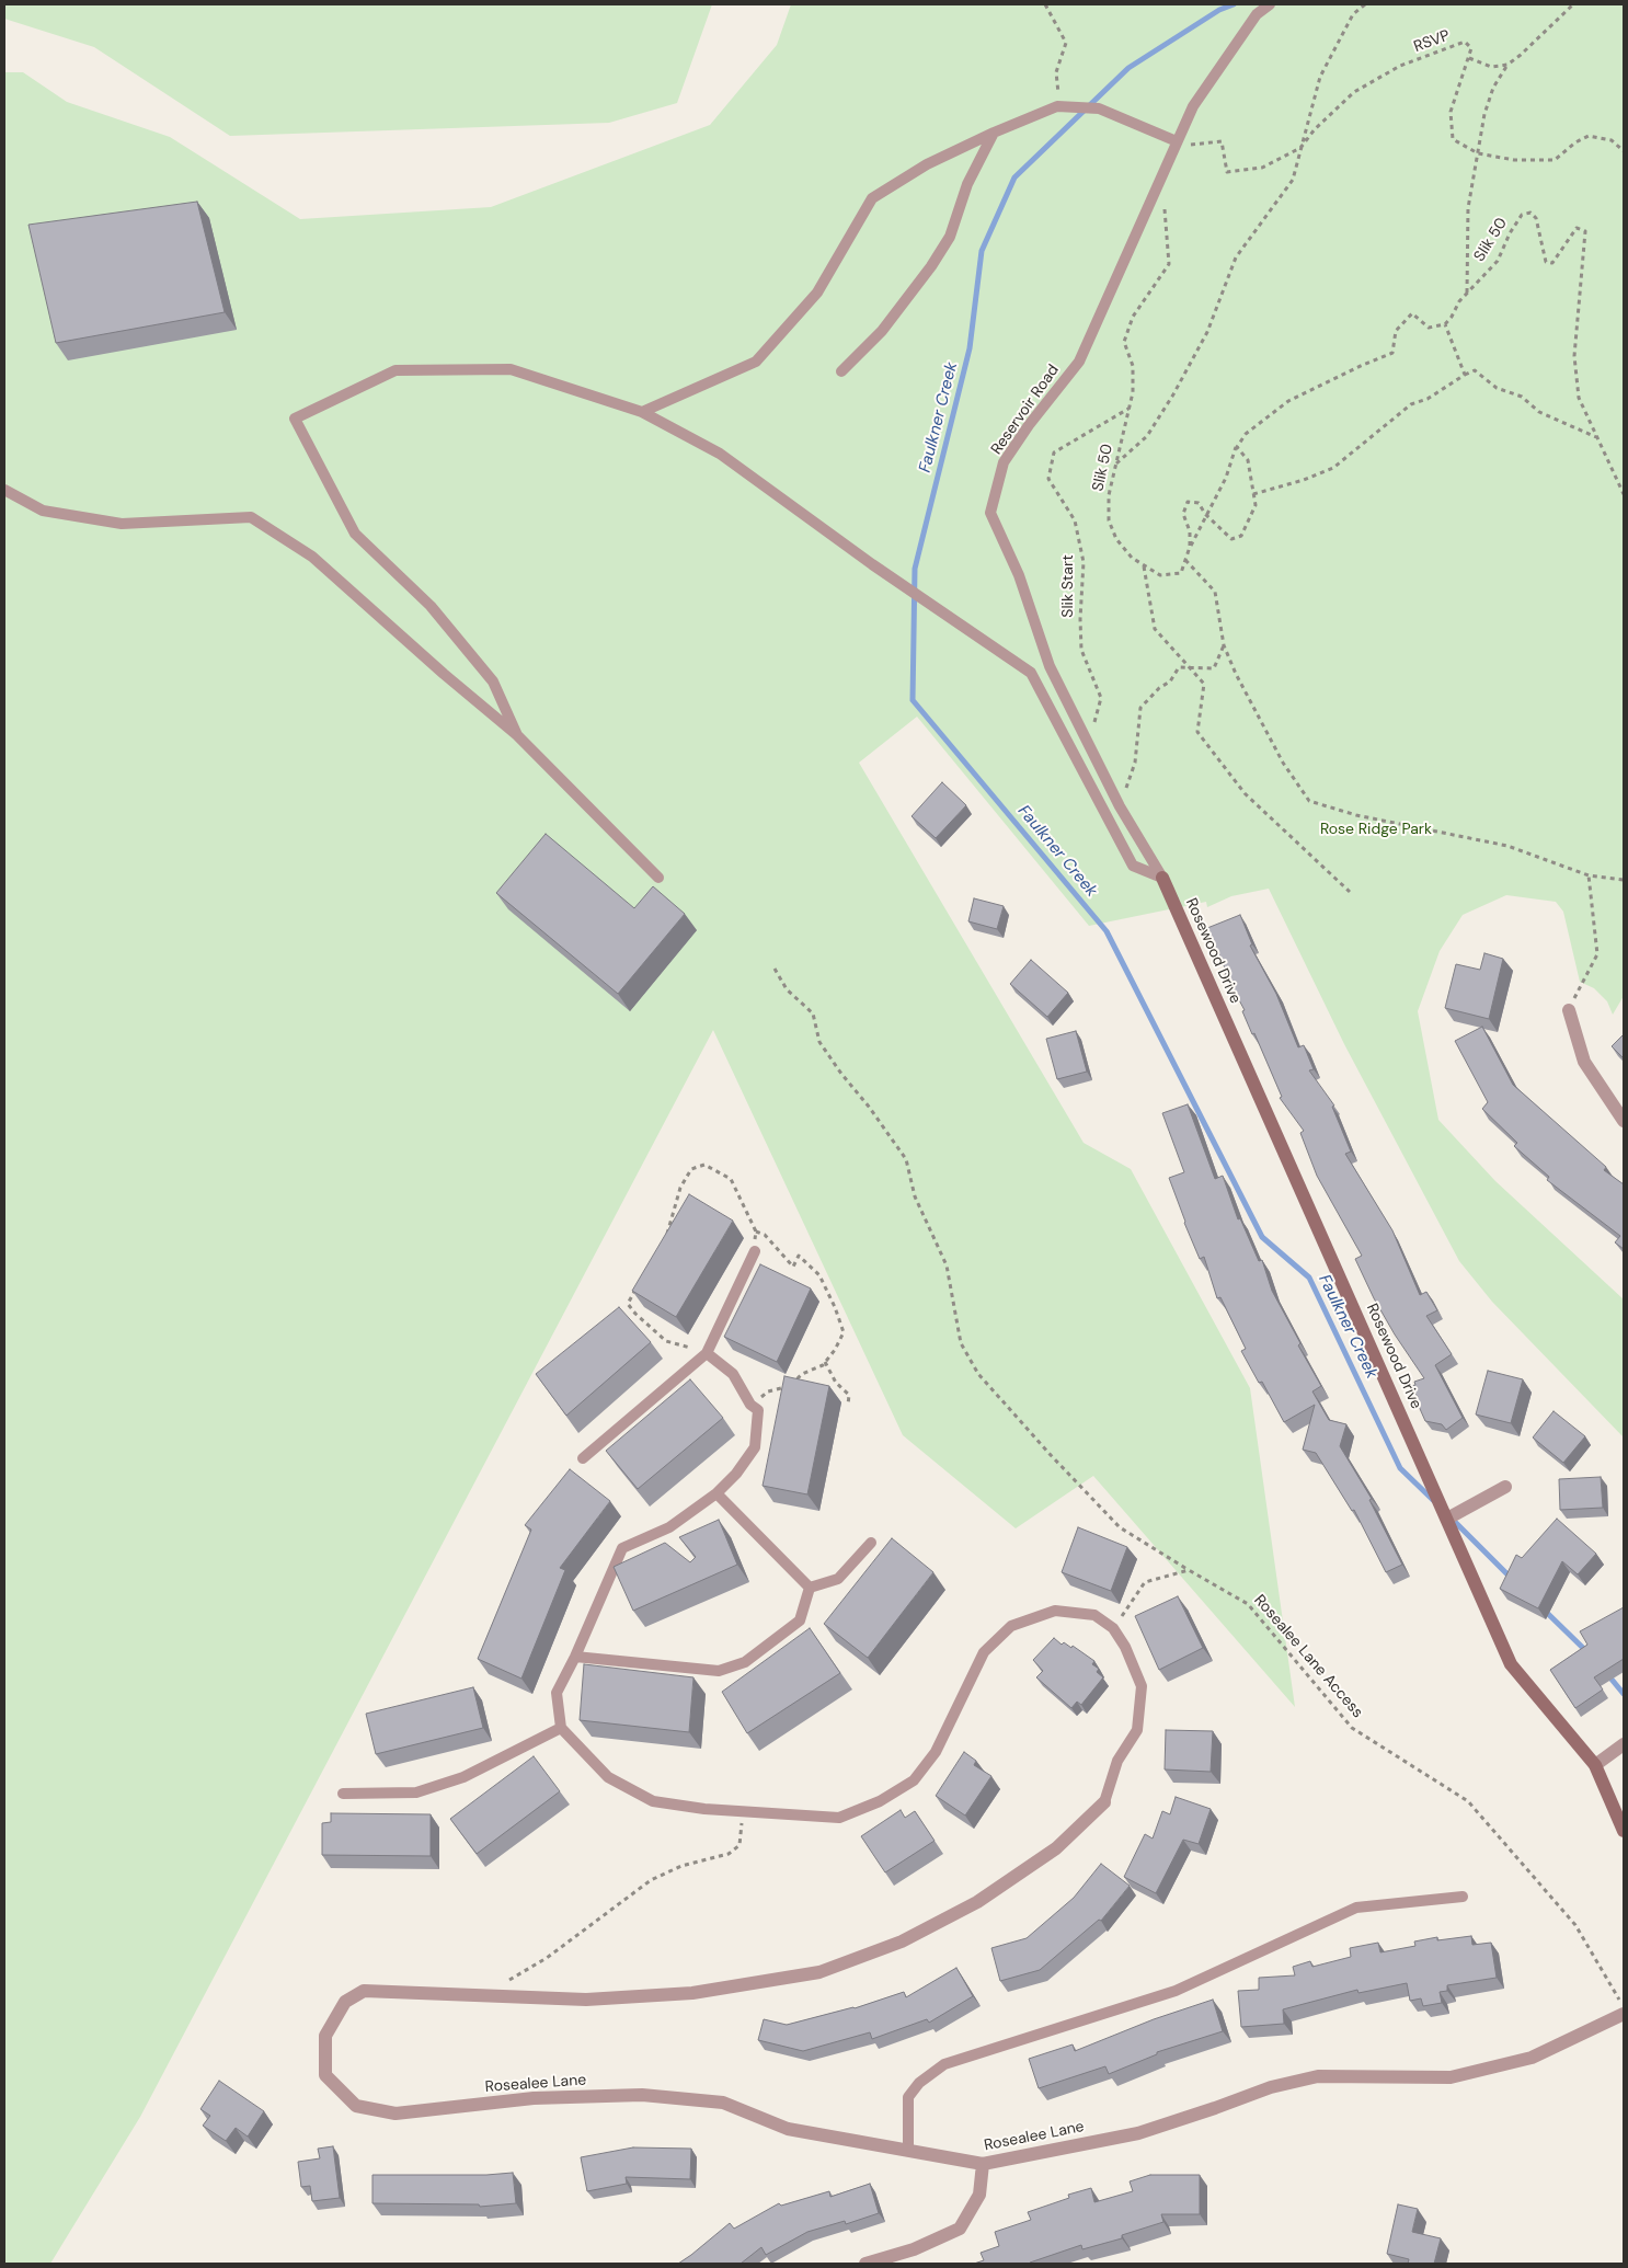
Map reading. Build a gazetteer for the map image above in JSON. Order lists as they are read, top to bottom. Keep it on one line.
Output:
{"streets":{"street":["Rosewood Drive","Rosealee Lane"],"lane":["Reservoir Road"],"path":["RSVP","Slik 50","Slik Start","Rosealee Lane Access"]},"crossings":[["RSVP","Reservoir Road"],["Slik 50","Reservoir Road"],["Slik 50","Slik Start"],["Reservoir Road","Slik Start"],["Reservoir Road","Rosewood Drive"]],"water":["Faulkner Creek"],"parks":["Rose Ridge Park"]}
